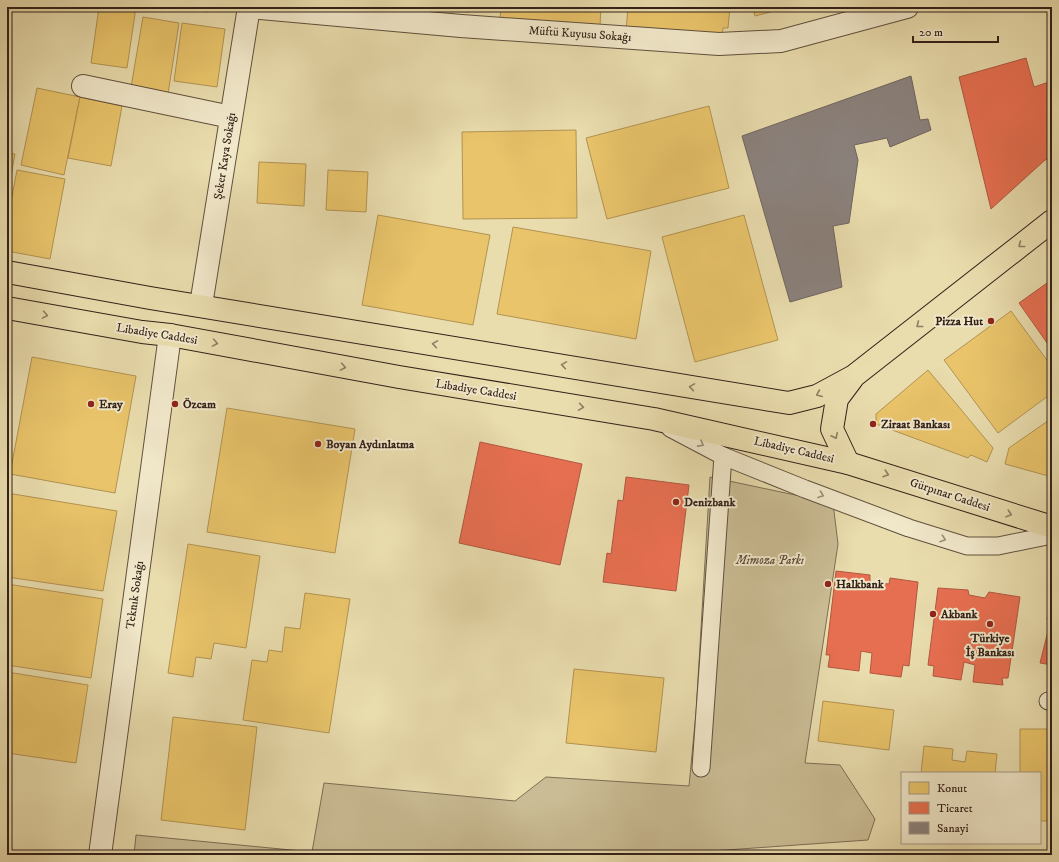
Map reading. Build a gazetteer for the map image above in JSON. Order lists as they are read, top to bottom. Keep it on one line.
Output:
{"streets":{"main road":["Libadiye Caddesi","Gürpınar Caddesi"],"street":["Müftü Kuyusu Sokağı","Şeker Kaya Sokağı","Teknık Sokağı"]},"crossings":[["Müftü Kuyusu Sokağı","Şeker Kaya Sokağı"],["Şeker Kaya Sokağı","Libadiye Caddesi"],["Libadiye Caddesi","Gürpınar Caddesi"],["Libadiye Caddesi","Teknık Sokağı"]],"one_way":["Gürpınar Caddesi"],"parks":["Mimoza Parkı"],"places":["Pizza Hut","Eray","Özcam","Ziraat Bankası","Boyan Aydınlatma","Denizbank","Halkbank","Akbank","Türkiye İş Bankası"],"legend":["Konut","Ticaret","Sanayi"],"scale_bar":"20 m"}
